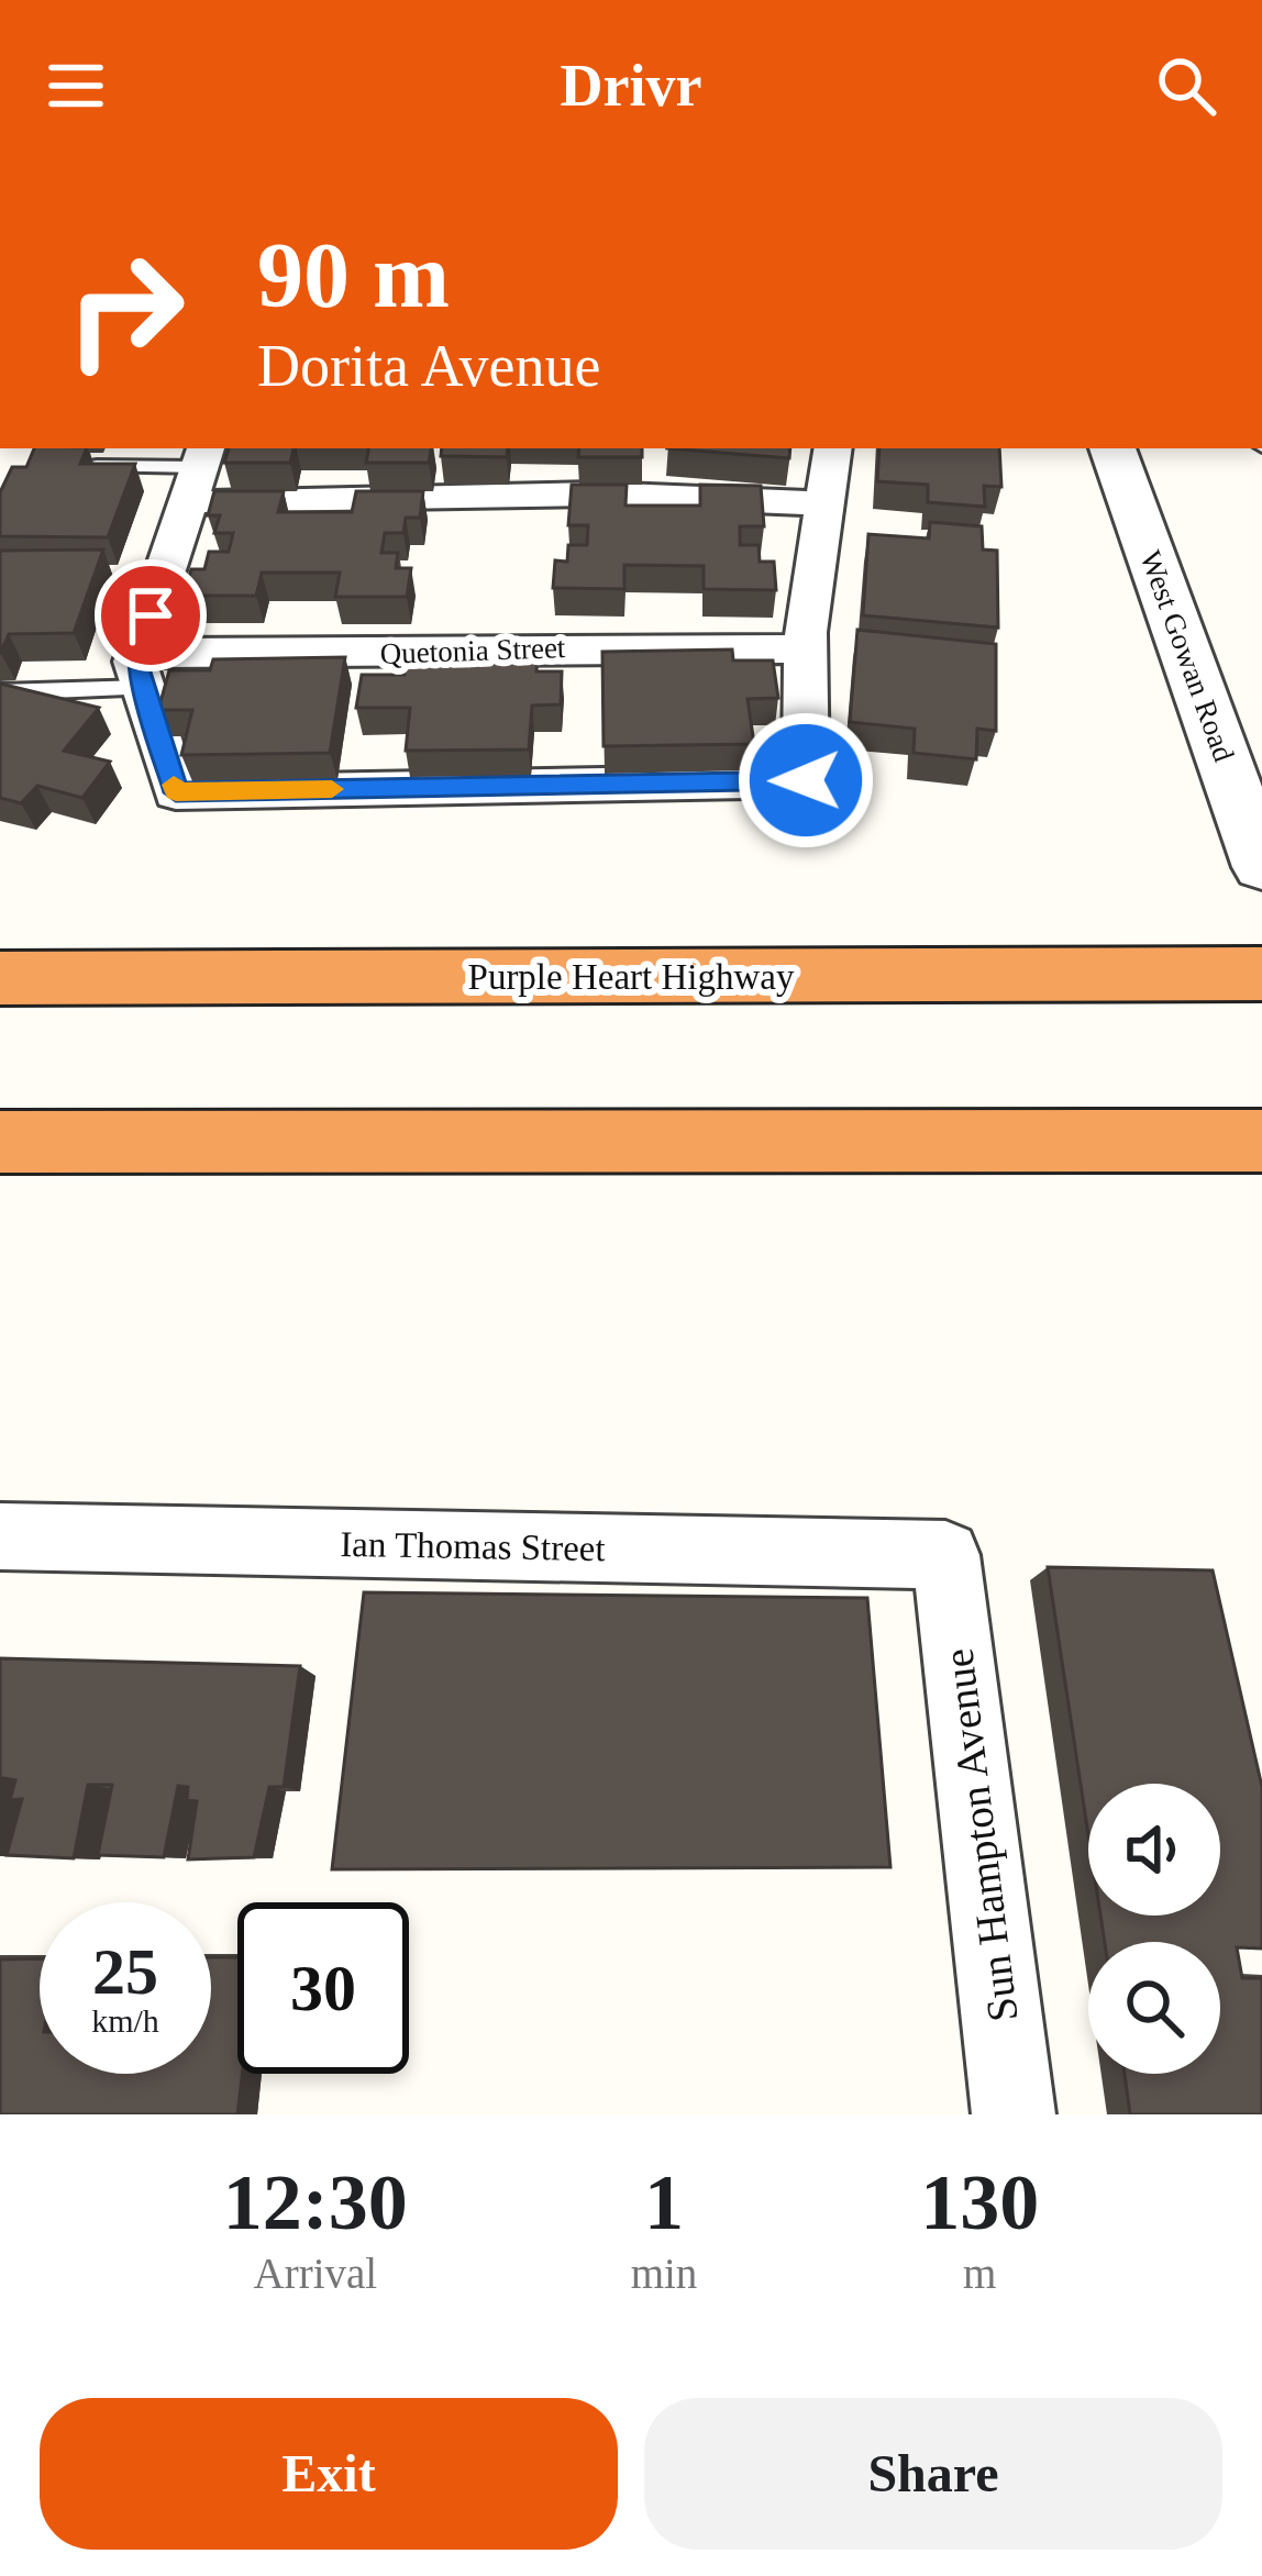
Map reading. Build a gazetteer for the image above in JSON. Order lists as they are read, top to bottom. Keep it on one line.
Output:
{"streets":{"highway":["Purple Heart Highway"],"street":["Quetonia Street","West Gowan Road","Ian Thomas Street","Sun Hampton Avenue"]},"crossings":[["Ian Thomas Street","Sun Hampton Avenue"]],"page":{"header":"Drivr","turn":["90 m","Dorita Avenue"],"speed":"25 km/h","limit":"30","eta":["12:30","Arrival","1","min","130","m"],"buttons":["Exit","Share"]}}
